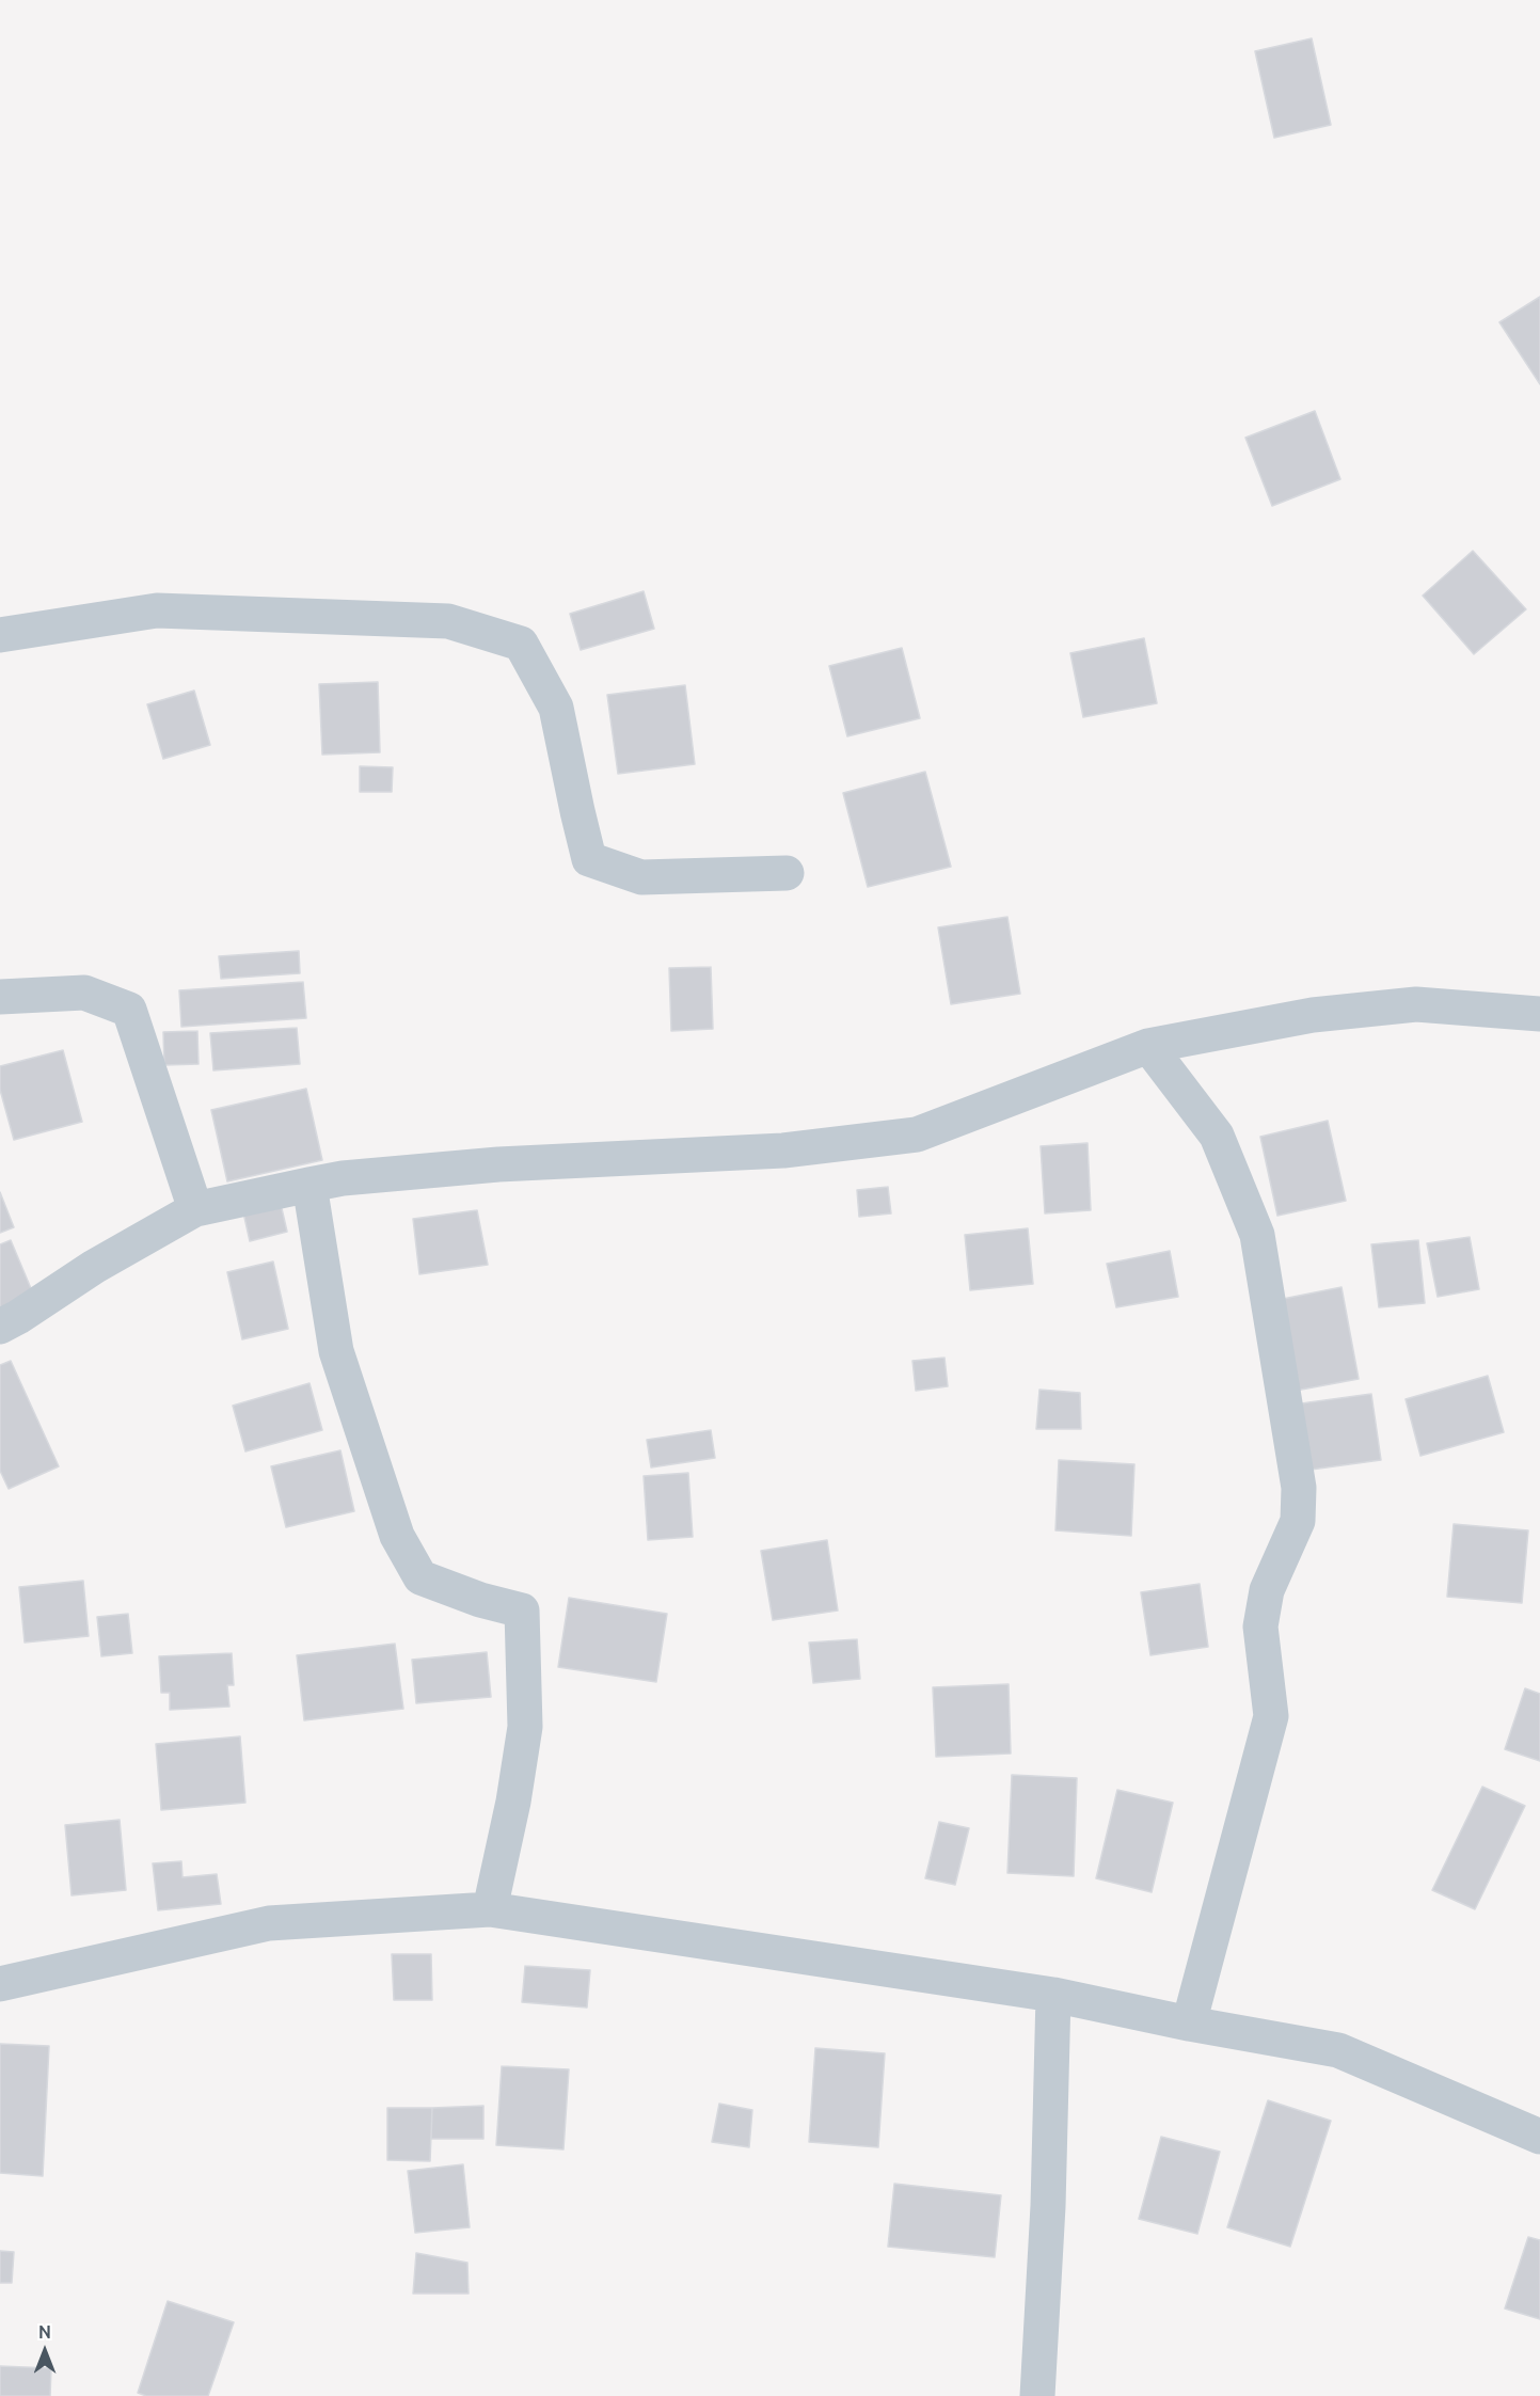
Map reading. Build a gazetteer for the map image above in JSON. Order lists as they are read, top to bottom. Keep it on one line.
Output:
{"north":"top"}
